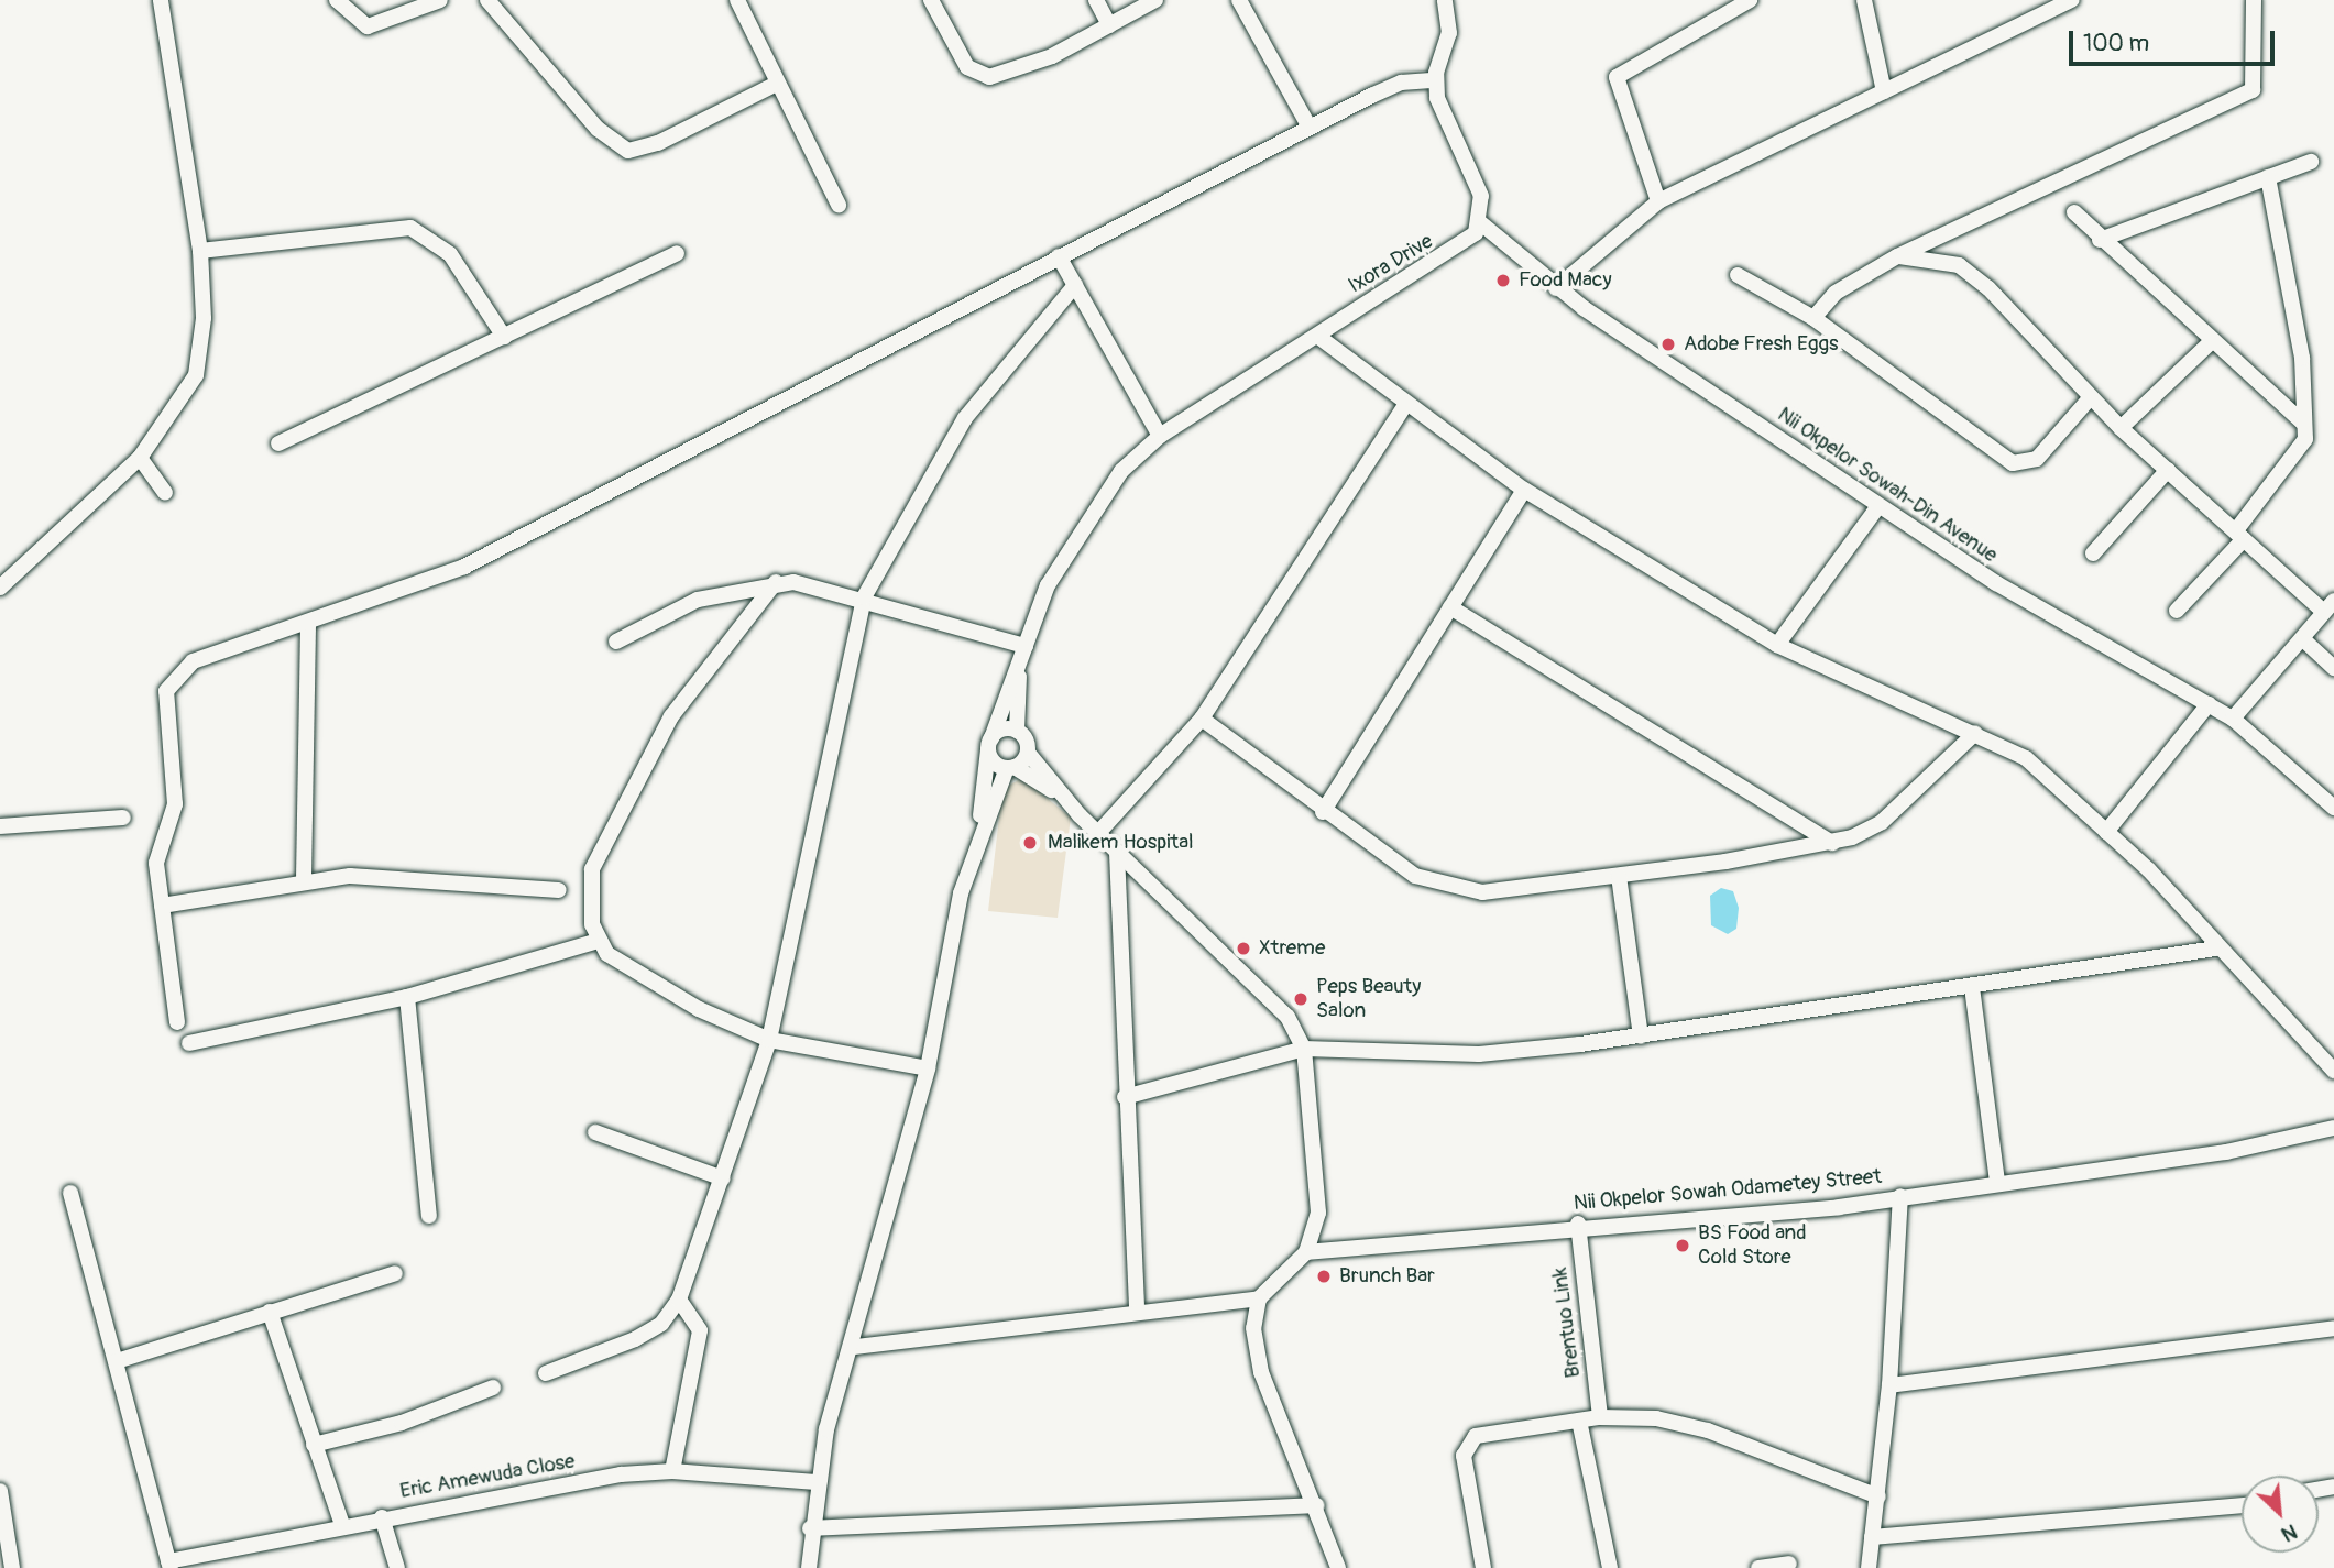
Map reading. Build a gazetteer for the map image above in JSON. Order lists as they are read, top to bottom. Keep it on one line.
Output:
{"streets":{"street":["Ixora Drive","Nii Okpelor Sowah-Din Avenue","Nii Okpelor Sowah Odametey Street","Brentuo Link","Eric Amewuda Close"]},"crossings":[["Ixora Drive","Nii Okpelor Sowah-Din Avenue"],["Nii Okpelor Sowah Odametey Street","Brentuo Link"]],"places":["Food Macy","Adobe Fresh Eggs","Malikem Hospital","Xtreme","Peps Beauty Salon","BS Food and Cold Store","Brunch Bar"],"scale_bar":"100 m","north":"bottom right"}
